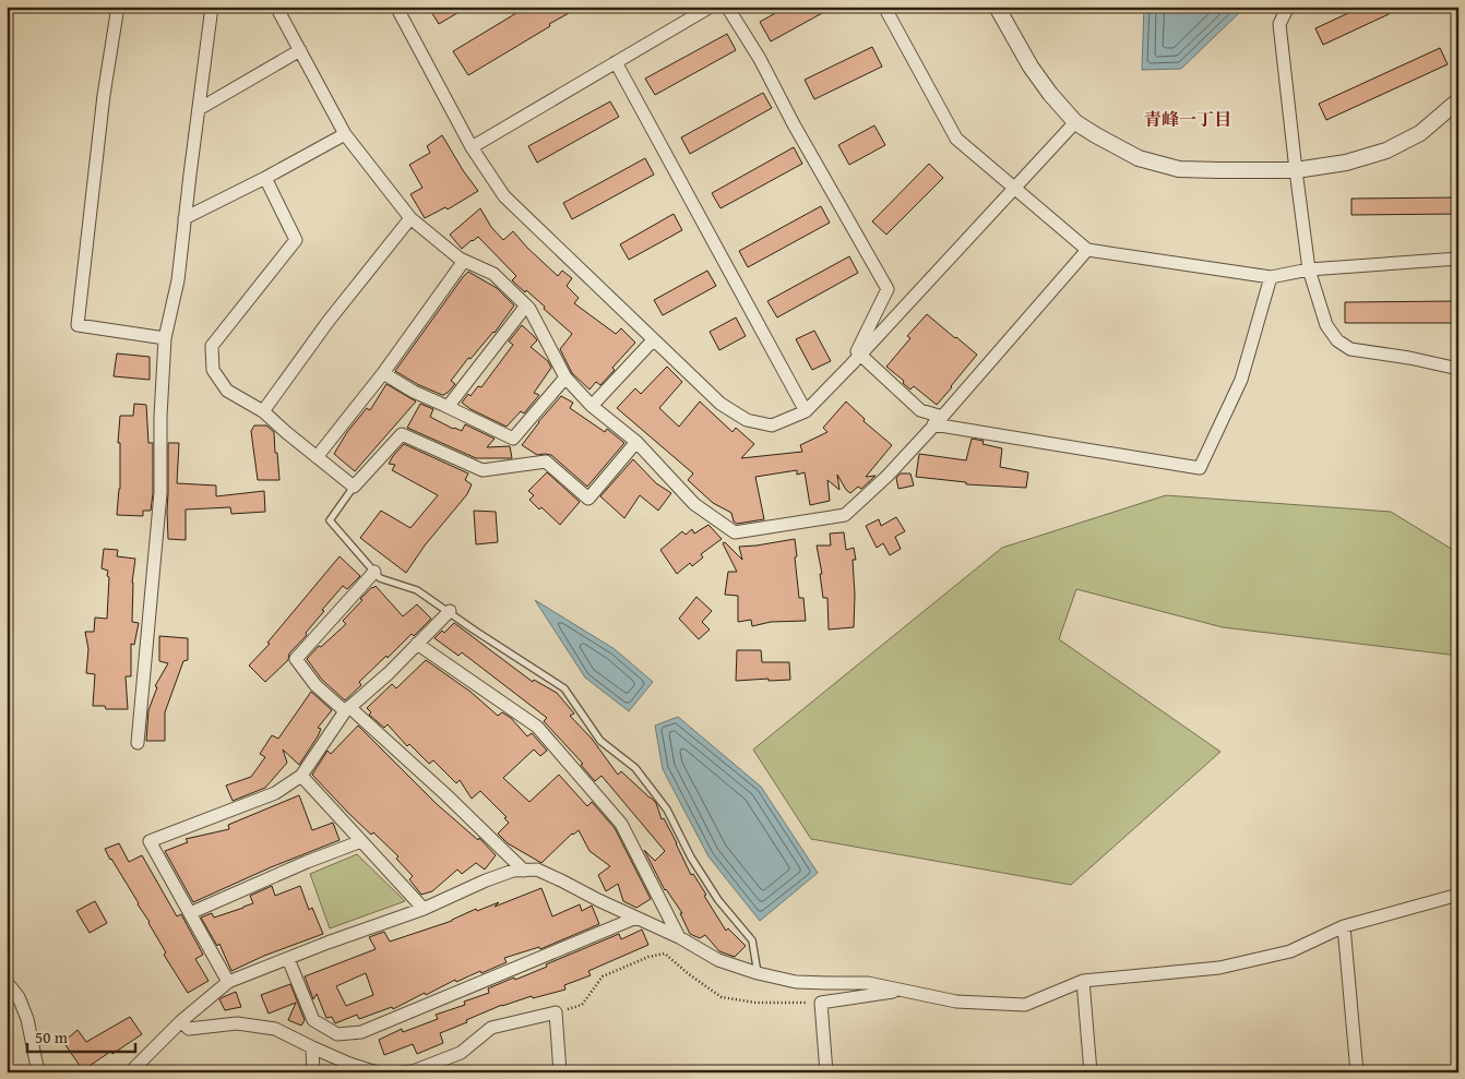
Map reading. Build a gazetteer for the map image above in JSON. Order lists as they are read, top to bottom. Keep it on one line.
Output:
{"districts":["青峰一丁目"],"scale_bar":"50 m"}
